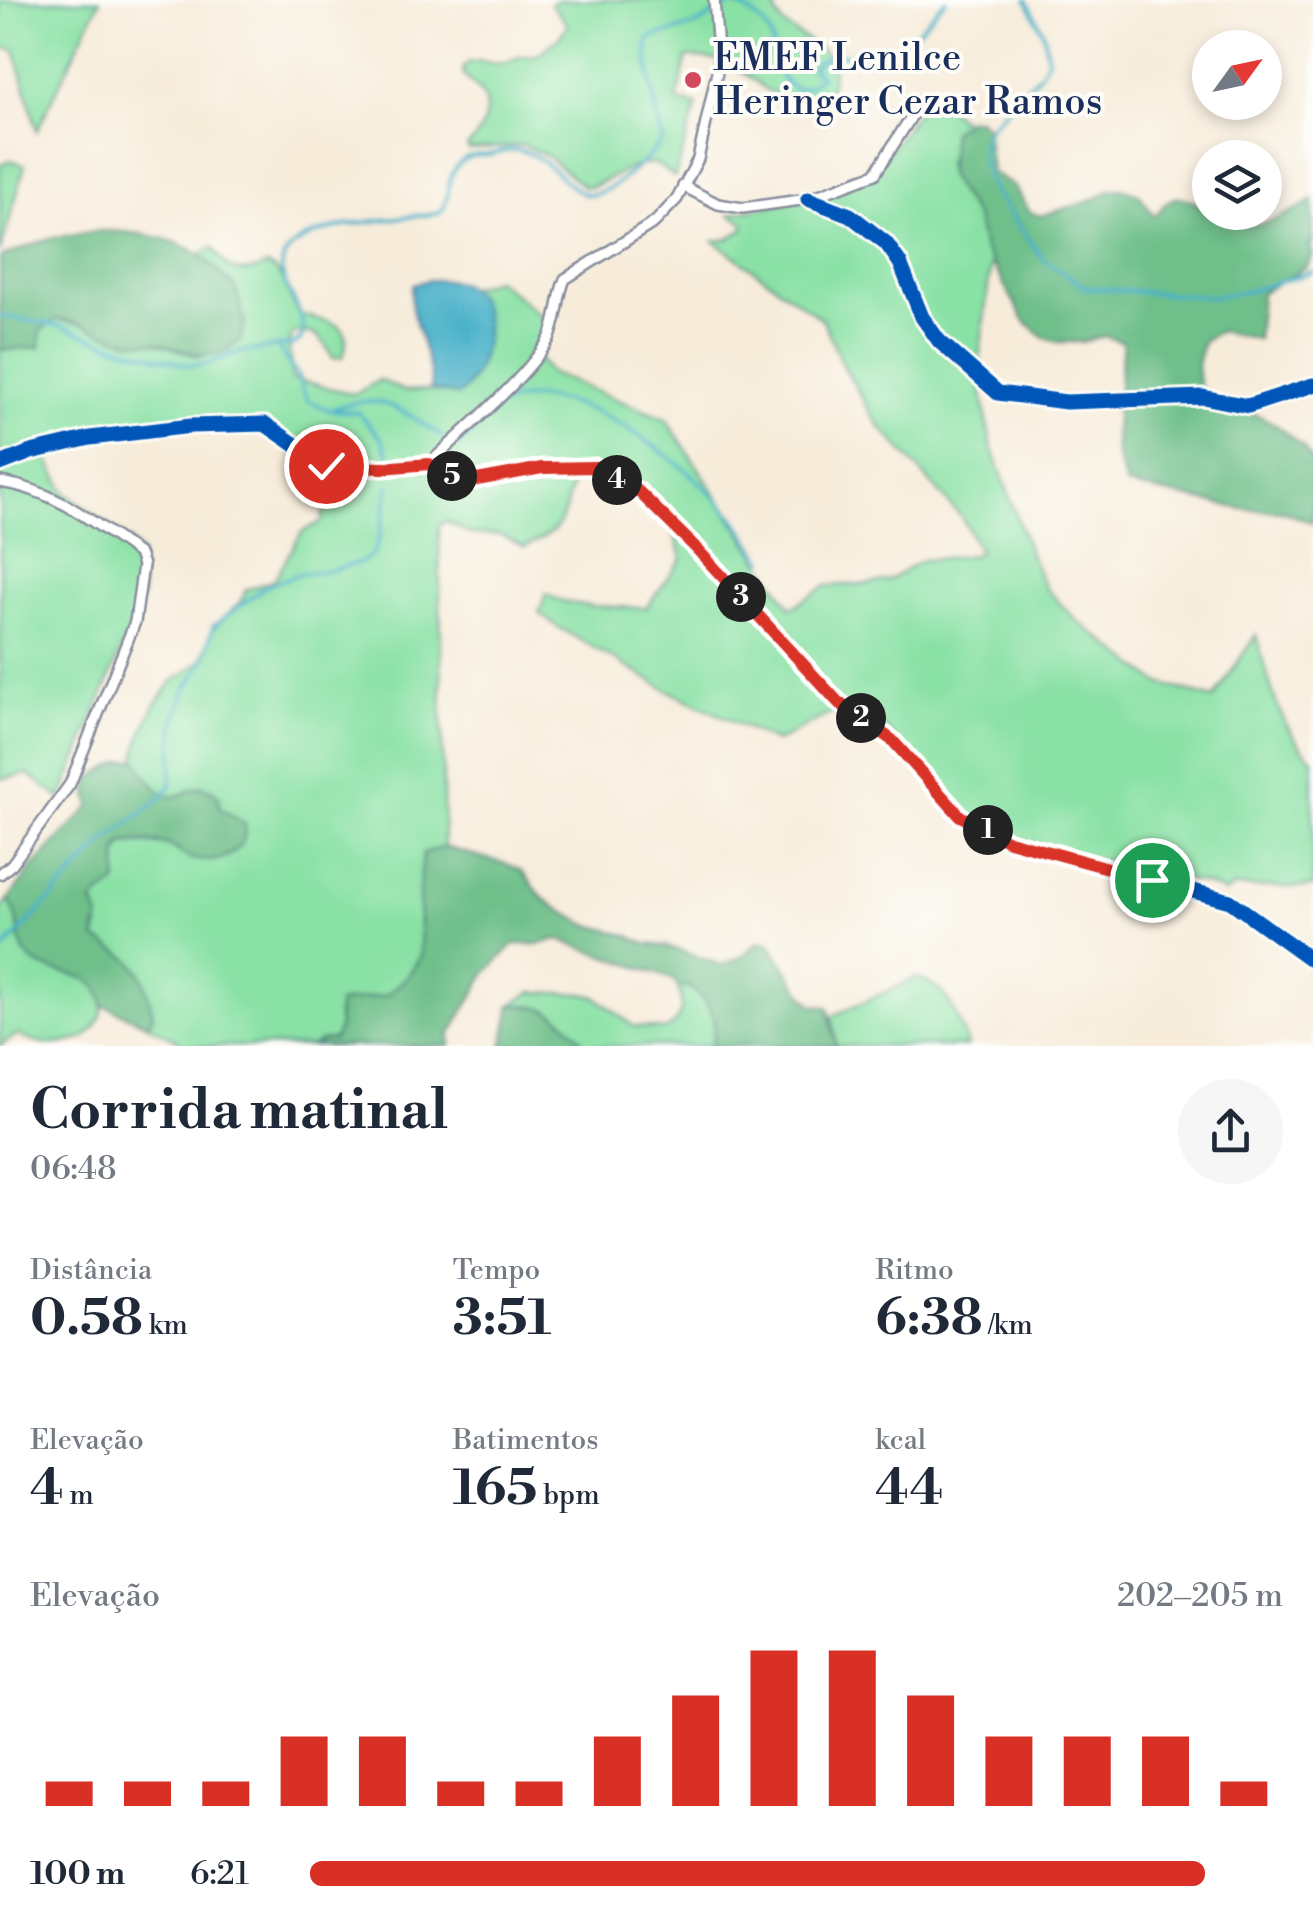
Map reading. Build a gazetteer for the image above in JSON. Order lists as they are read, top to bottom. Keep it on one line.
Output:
{"places":["EMEF Lenilce Heringer Cezar Ramos"],"north":"top right","page":{"pins":["5","4","3","2","1"],"heading":["Corrida matinal","06:48"],"stats":[["Distância","0.58 km"],["Tempo","3:51"],["Ritmo","6:38 /km"],["Elevação","4 m"],["Batimentos","165 bpm"],["kcal","44"]],"chart":["Elevação","202–205 m"],"list":[{"name":"100 m","note":"6:21"}]}}
